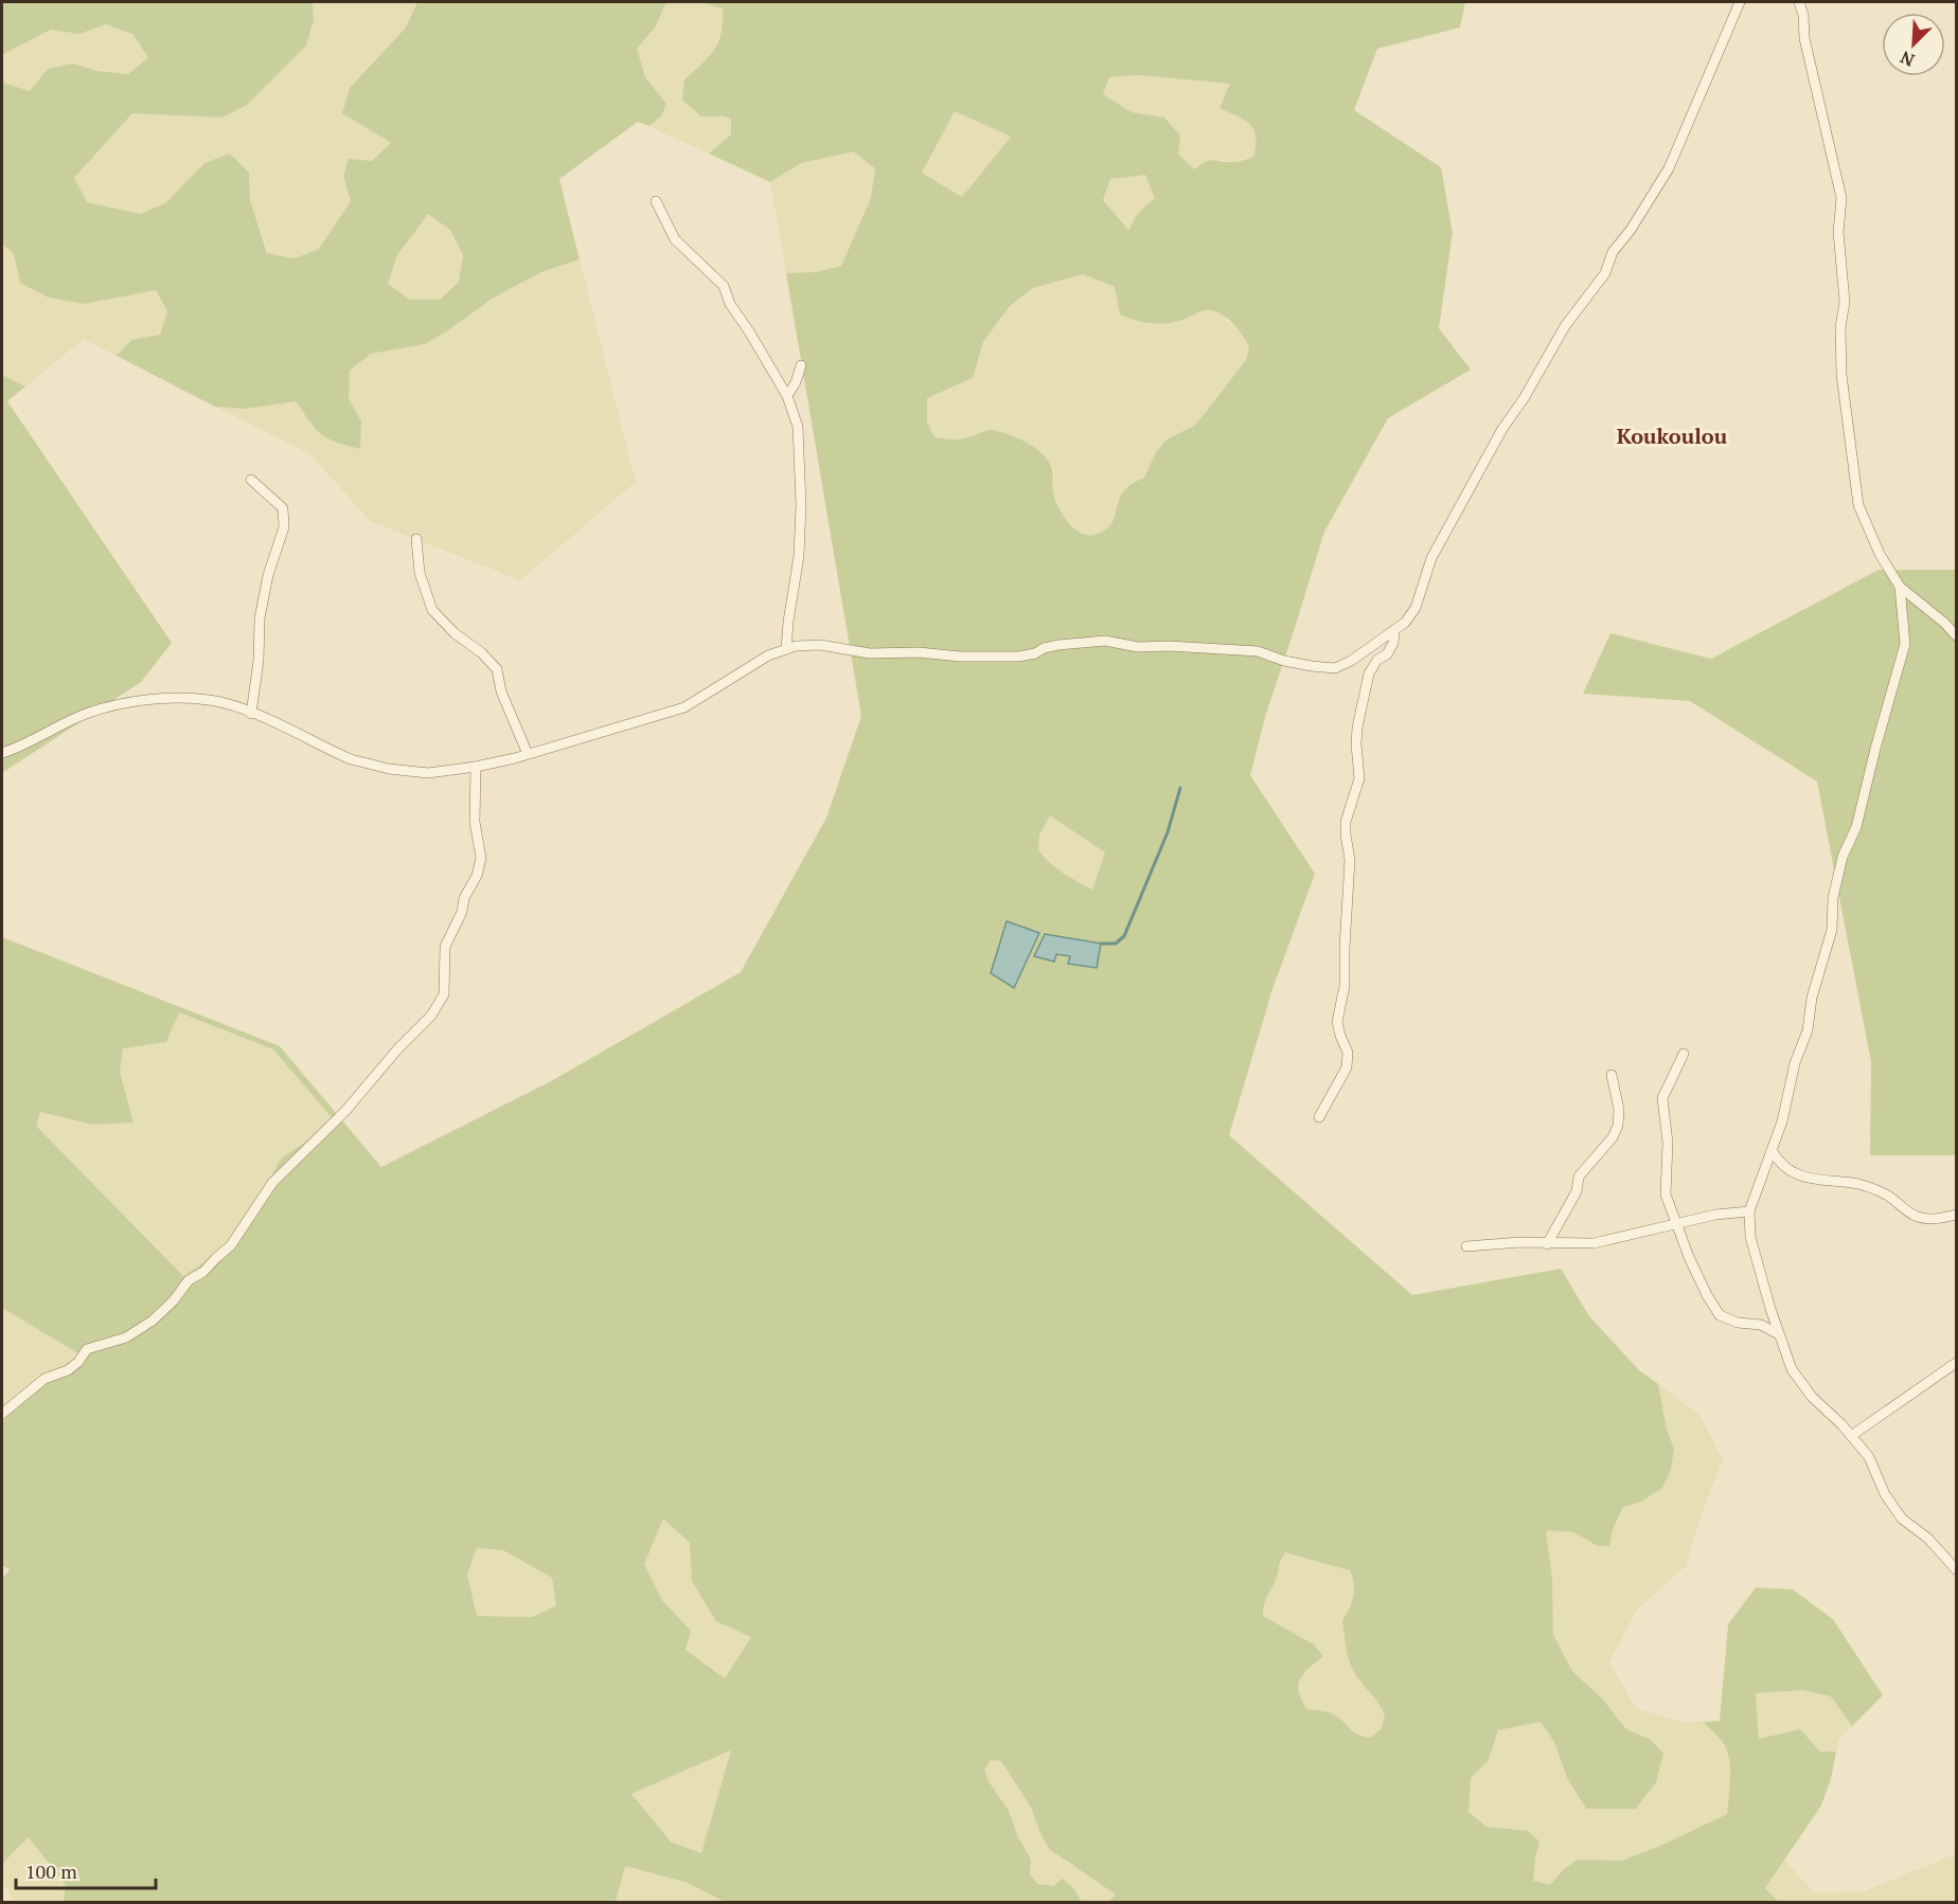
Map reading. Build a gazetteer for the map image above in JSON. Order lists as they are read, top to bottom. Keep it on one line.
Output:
{"districts":["Koukoulou"],"scale_bar":"100 m","north":"bottom left"}
